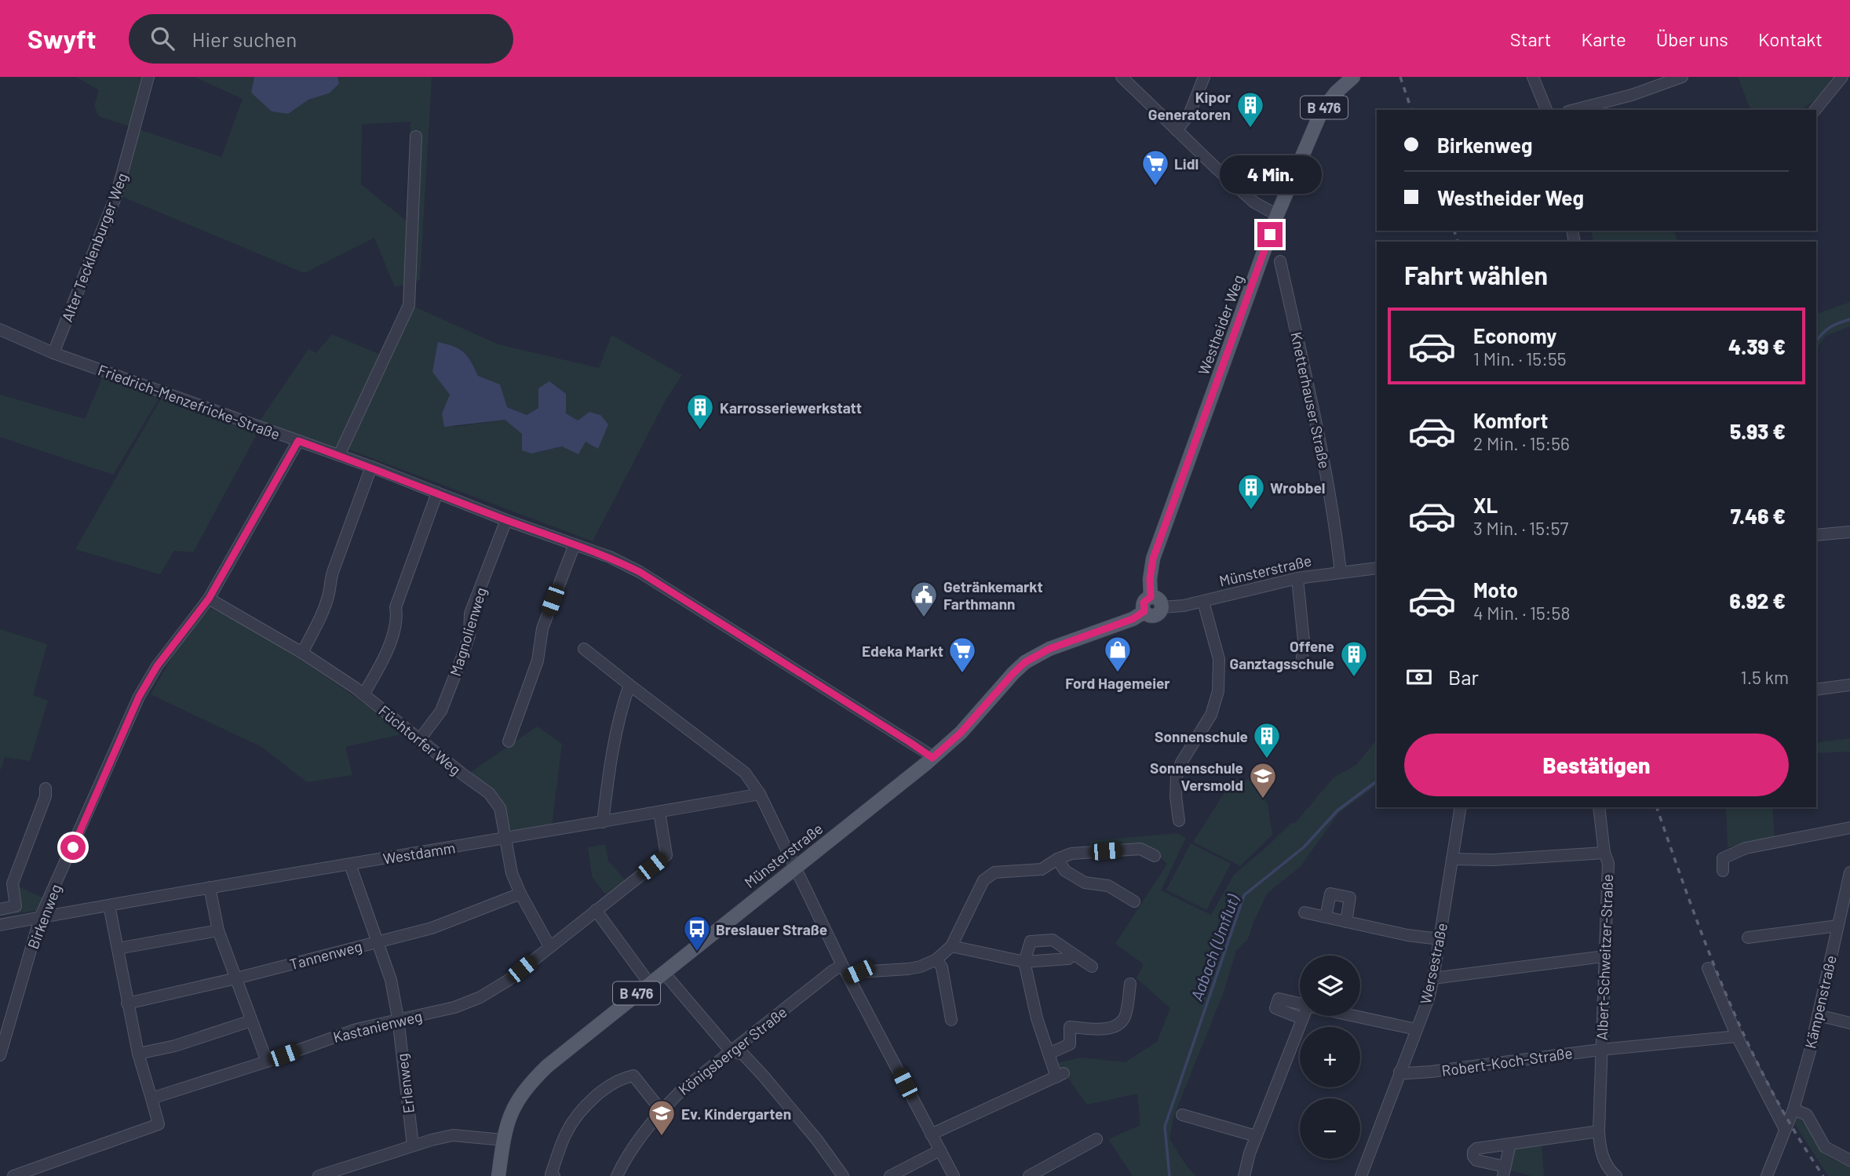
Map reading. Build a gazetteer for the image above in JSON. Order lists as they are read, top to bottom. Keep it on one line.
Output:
{"streets":{"main road":["B 476","Westheider Weg","Münsterstraße"],"street":["Alter Tecklenburger Weg","Knetterhauser Straße","Friedrich-Menzefricke-Straße","Magnolienweg","Füchtorfer Weg","Westdamm","Birkenweg","Tannenweg","Albert-Schweitzer-Straße","Wersestraße","Kämpenstraße","Kastanienweg","Königsberger Straße","Robert-Koch-Straße","Erlenweg"]},"crossings":[["Alter Tecklenburger Weg","Friedrich-Menzefricke-Straße"],["Westheider Weg","Münsterstraße"],["Knetterhauser Straße","Münsterstraße"],["Friedrich-Menzefricke-Straße","Münsterstraße"],["Friedrich-Menzefricke-Straße","Magnolienweg"],["Friedrich-Menzefricke-Straße","Birkenweg"],["Magnolienweg","Füchtorfer Weg"],["Füchtorfer Weg","Westdamm"],["Füchtorfer Weg","Birkenweg"],["Füchtorfer Weg","Tannenweg"],["Füchtorfer Weg","Kastanienweg"],["Westdamm","Birkenweg"],["Westdamm","Kastanienweg"],["Westdamm","Erlenweg"],["Tannenweg","Erlenweg"],["Albert-Schweitzer-Straße","Wersestraße"],["Albert-Schweitzer-Straße","Robert-Koch-Straße"],["Wersestraße","Robert-Koch-Straße"],["Kastanienweg","Erlenweg"]],"water":["Aabach (Umflut)"],"places":{"building":["Kipor Generatoren","Karrosseriewerkstatt","Wrobbel","Offene Ganztagsschule","Sonnenschule"],"supermarket":["Lidl","Edeka Markt"],"public building":["Getränkemarkt Farthmann"],"shop":["Ford Hagemeier"],"school or university":["Sonnenschule Versmold","Ev. Kindergarten"],"bus stop":["Breslauer Straße"]},"page":{"header":"Swyft","search":"Hier suchen","nav":["Start","Karte","Über uns","Kontakt"],"banner":["Birkenweg","Westheider Weg"],"bubble":"4 Min.","heading":"Fahrt wählen","list":[{"name":"Economy","note":"1 Min. · 15:55","value":"4.39 €"},{"name":"Komfort","note":"2 Min. · 15:56","value":"5.93 €"},{"name":"XL","note":"3 Min. · 15:57","value":"7.46 €"},{"name":"Moto","note":"4 Min. · 15:58","value":"6.92 €"}],"pay":["Bar","1.5 km"],"buttons":"Bestätigen","map_buttons":["+","−"]}}
